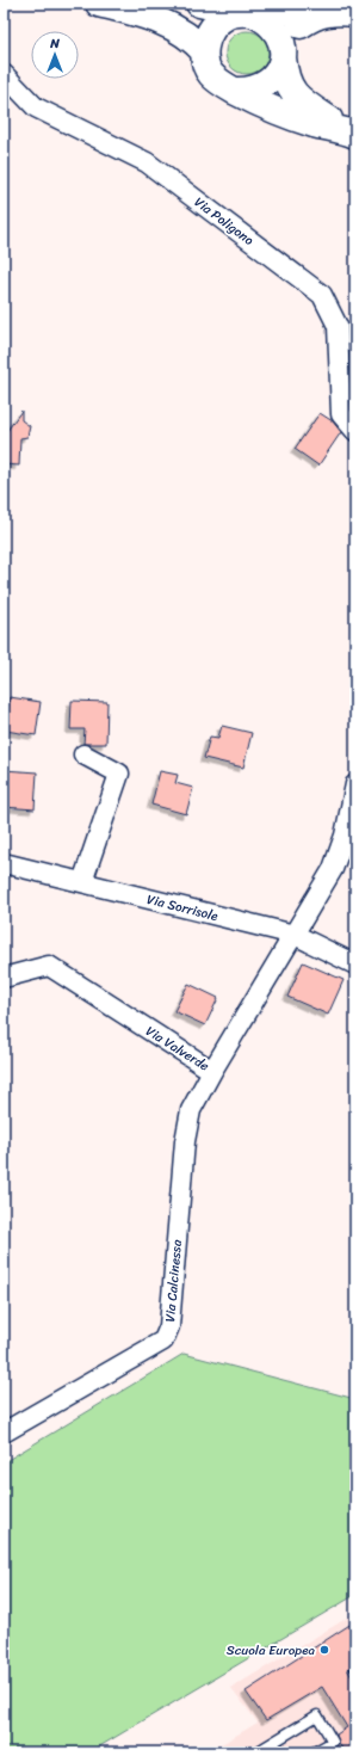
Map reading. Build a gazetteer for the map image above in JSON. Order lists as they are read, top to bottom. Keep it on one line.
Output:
{"streets":{"street":["Via Poligono","Via Sorrisole","Via Valverde","Via Calcinessa"]},"crossings":[["Via Sorrisole","Via Valverde"],["Via Valverde","Via Calcinessa"]],"places":["Scuola Europea"],"north":"top"}
